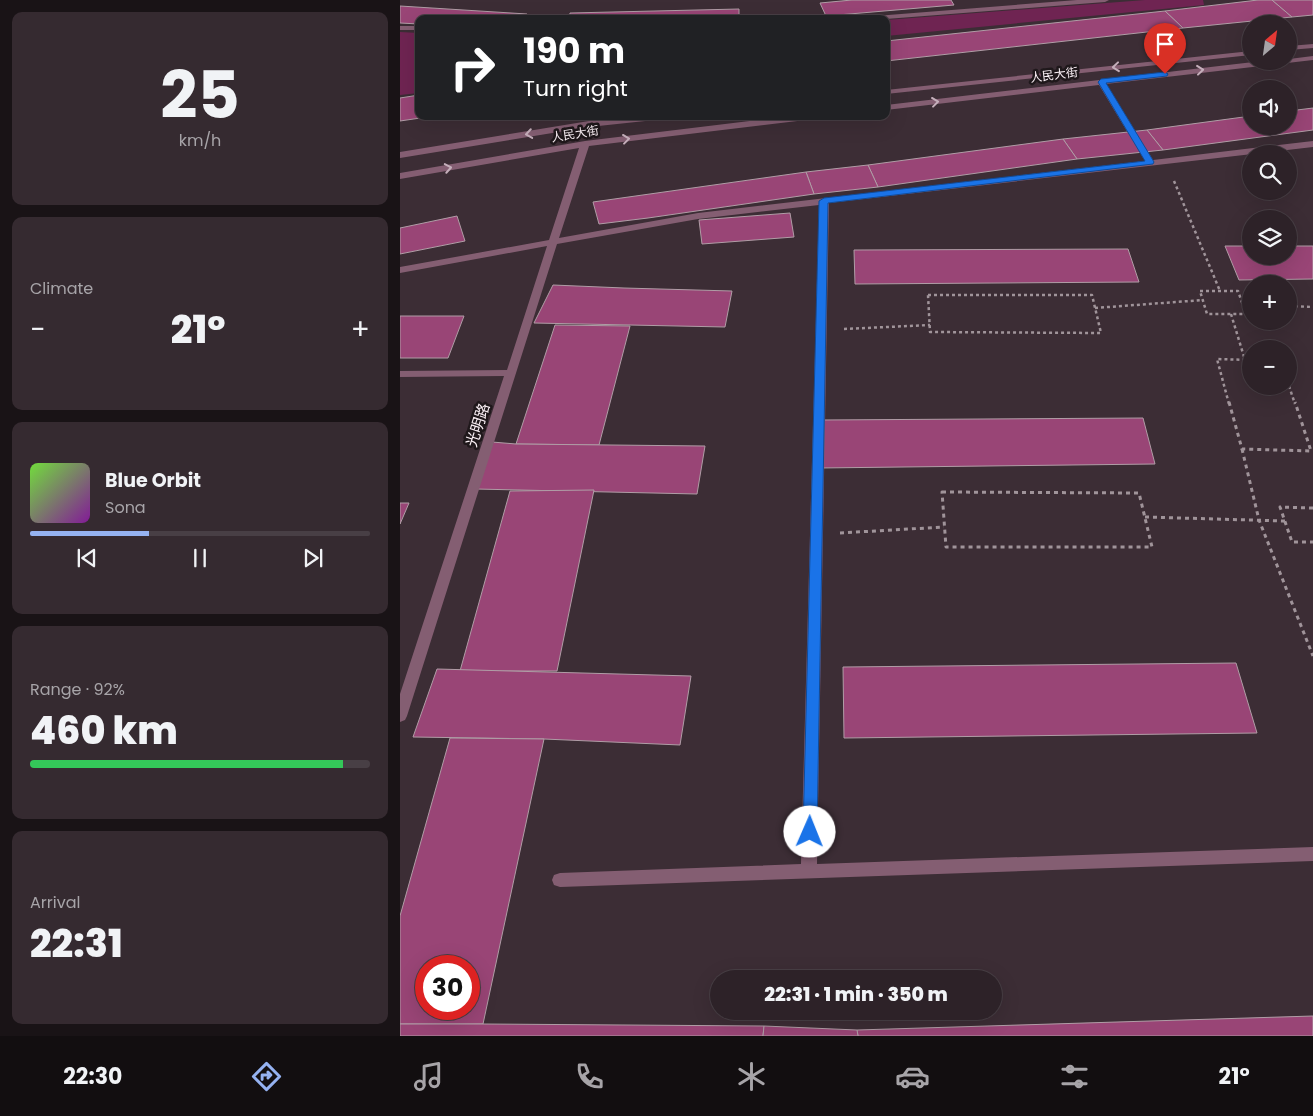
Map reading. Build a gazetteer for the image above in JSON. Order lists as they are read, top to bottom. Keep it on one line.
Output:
{"streets":{"street":["人民大街","光明路"]},"crossings":[["人民大街","光明路"]],"north":"top right","page":{"tile":[["25","km/h"],"Climate",["Range · 92%","460 km"],["Arrival","22:31"]],"map_buttons":["+","−"],"turn":["190 m","Turn right"],"heat":["−","21°","+"],"song":["Blue Orbit","Sona"],"limit":"30","trip":"22:31 · 1 min · 350 m","tabs":["22:30","21°"]}}
